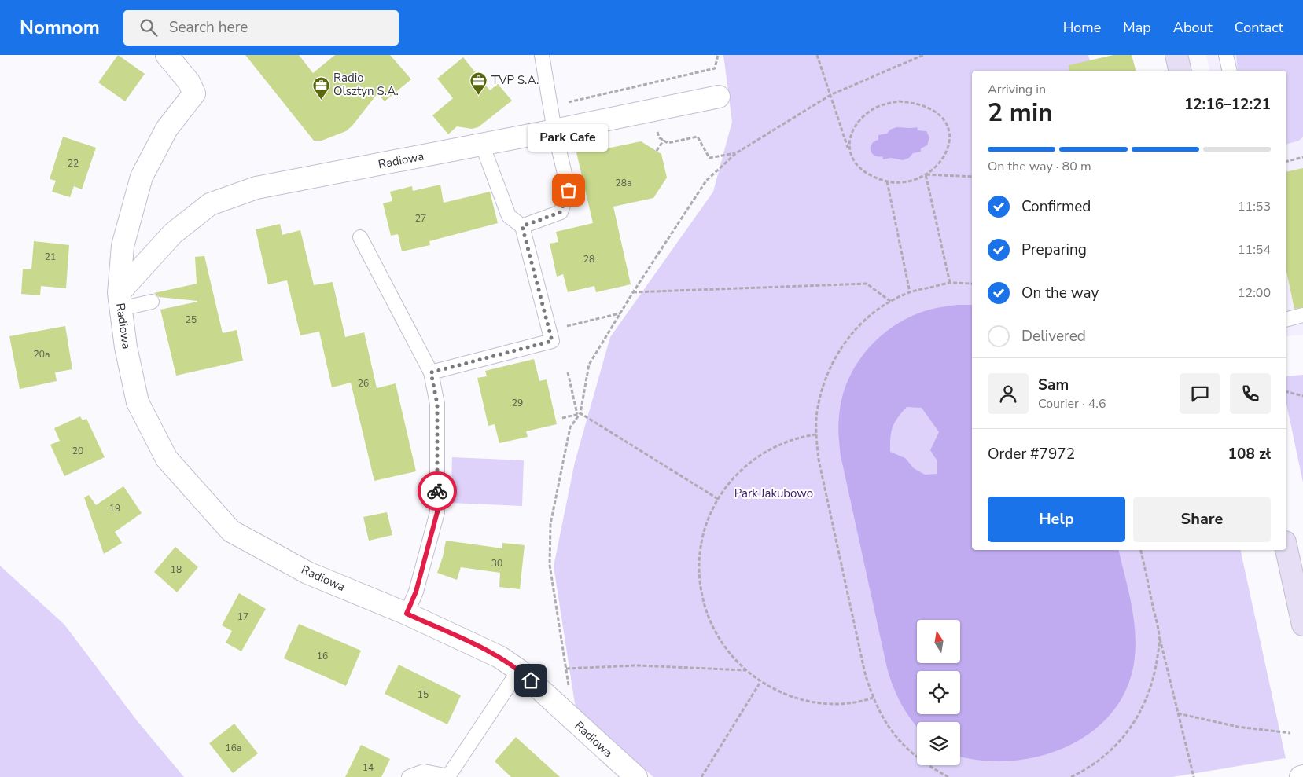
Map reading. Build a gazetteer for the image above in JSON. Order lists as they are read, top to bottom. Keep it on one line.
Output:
{"streets":{"street":["Radiowa"]},"parks":["Park Jakubowo"],"places":{"office":["TVP S.A.","Radio Olsztyn S.A."],"other":["Park Cafe"]},"house_numbers":["22","28a","27","21","28","25","20a","26","29","20","19","30","18","17","16","15","16a","14"],"north":"top","page":{"header":"Nomnom","search":"Search here","nav":["Home","Map","About","Contact"],"heading":["2 min","Arriving in","12:16–12:21"],"panel":["Sam","Courier · 4.6","Order #7972","108 zł"],"bubble":"Park Cafe","bar":"On the way · 80 m","list":[["Confirmed","11:53"],["Preparing","11:54"],["On the way","12:00"],"Delivered"],"buttons":["Help","Share"]}}
